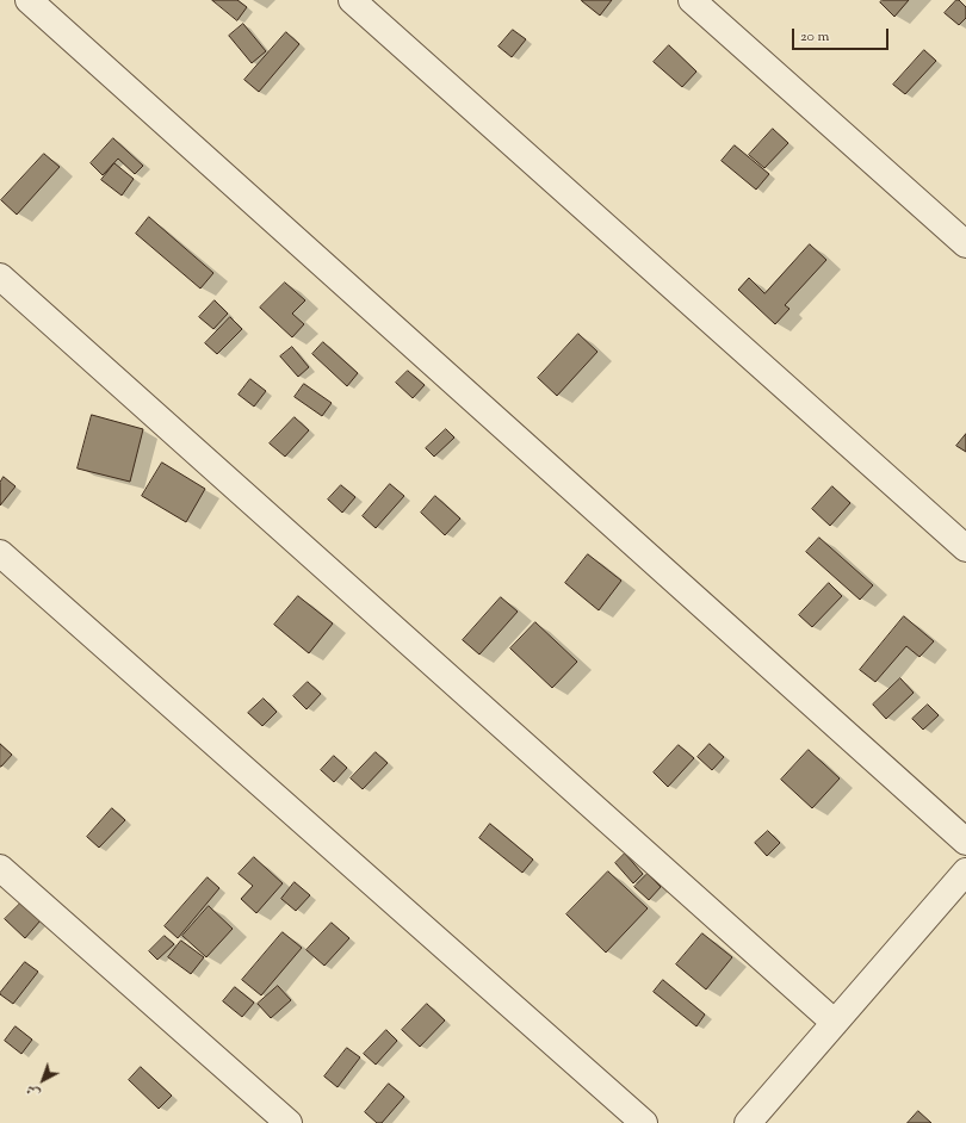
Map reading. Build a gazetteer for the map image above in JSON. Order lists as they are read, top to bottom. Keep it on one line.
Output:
{"scale_bar":"20 m","north":"bottom left"}
